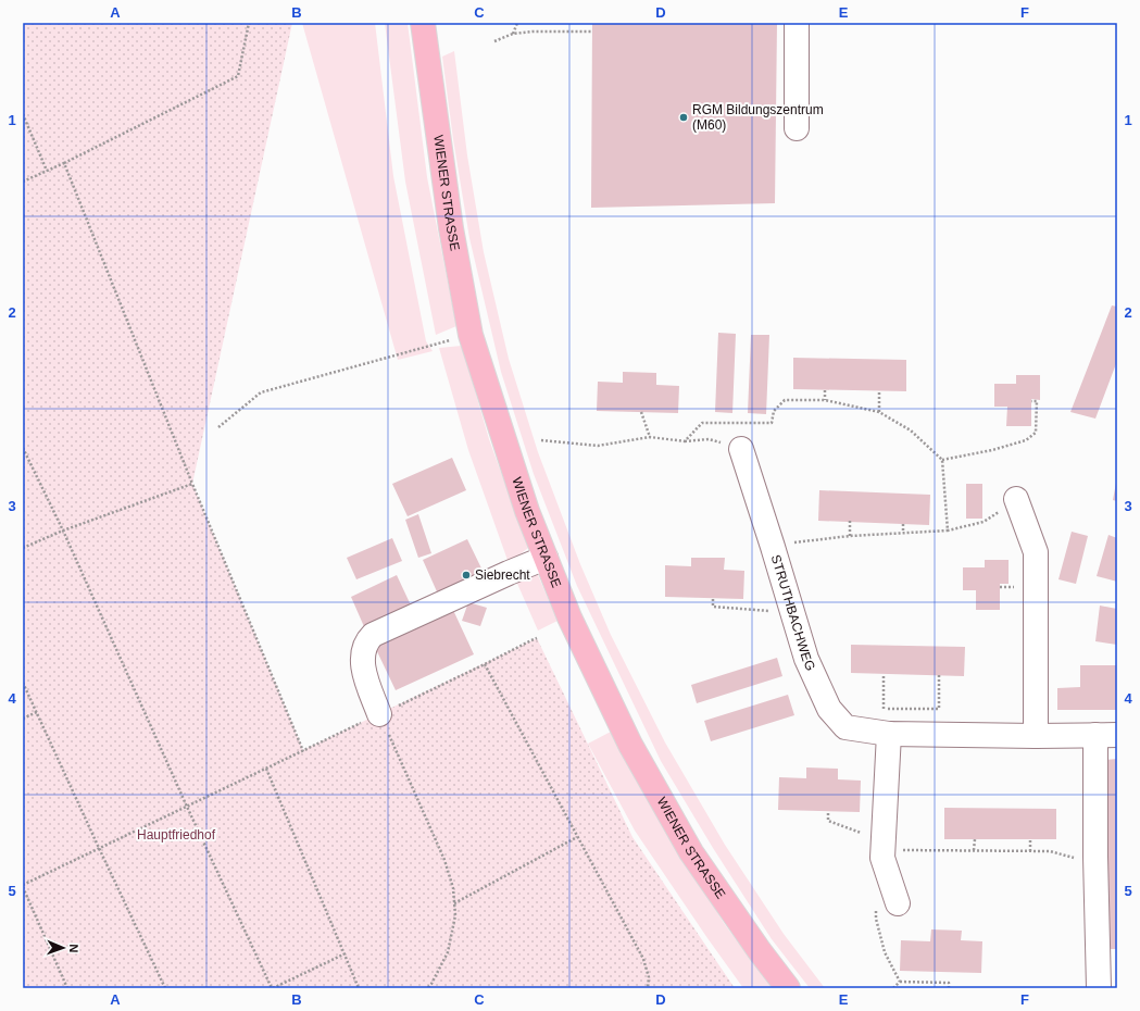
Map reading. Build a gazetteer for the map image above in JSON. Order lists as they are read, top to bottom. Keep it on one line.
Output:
{"streets":{"main road":["WIENER STRASSE"],"street":["STRUTHBACHWEG"]},"parks":["Hauptfriedhof"],"places":["RGM Bildungszentrum (M60)","Siebrecht"],"north":"right","grid":{"columns":["A","B","C","D","E","F"],"rows":["1","2","3","4","5"]}}
